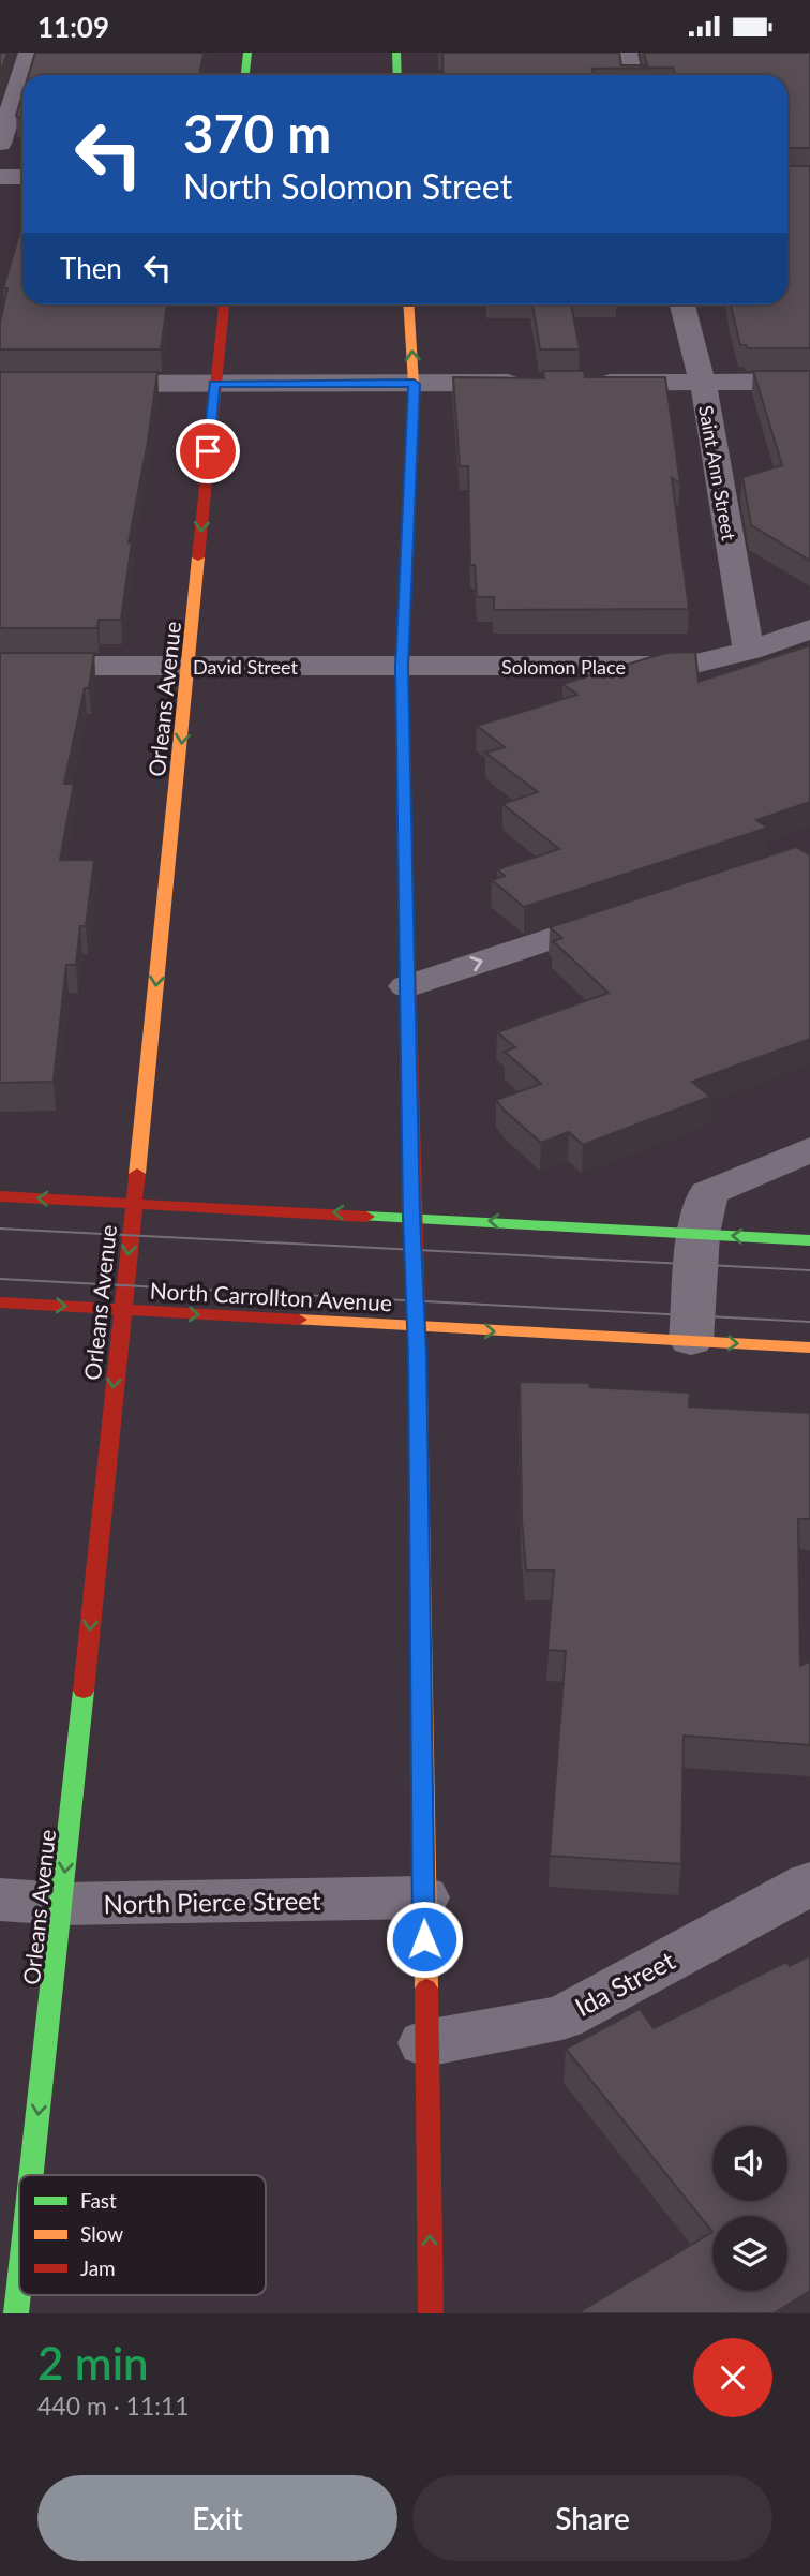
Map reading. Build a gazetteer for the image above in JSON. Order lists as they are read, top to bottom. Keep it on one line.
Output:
{"streets":{"street":["Saint Ann Street","David Street","Solomon Place","Orleans Avenue","North Carrollton Avenue","North Pierce Street","Ida Street"]},"crossings":[["Saint Ann Street","Solomon Place"],["David Street","Solomon Place"],["David Street","Orleans Avenue"],["Orleans Avenue","North Carrollton Avenue"],["Orleans Avenue","North Pierce Street"]],"one_way":["Orleans Avenue"],"legend":["Fast","Slow","Jam"],"page":{"status":"11:09","turn":["370 m","North Solomon Street"],"then":"Then","heading":["2 min","440 m · 11:11"],"buttons":["Exit","Share"]}}
